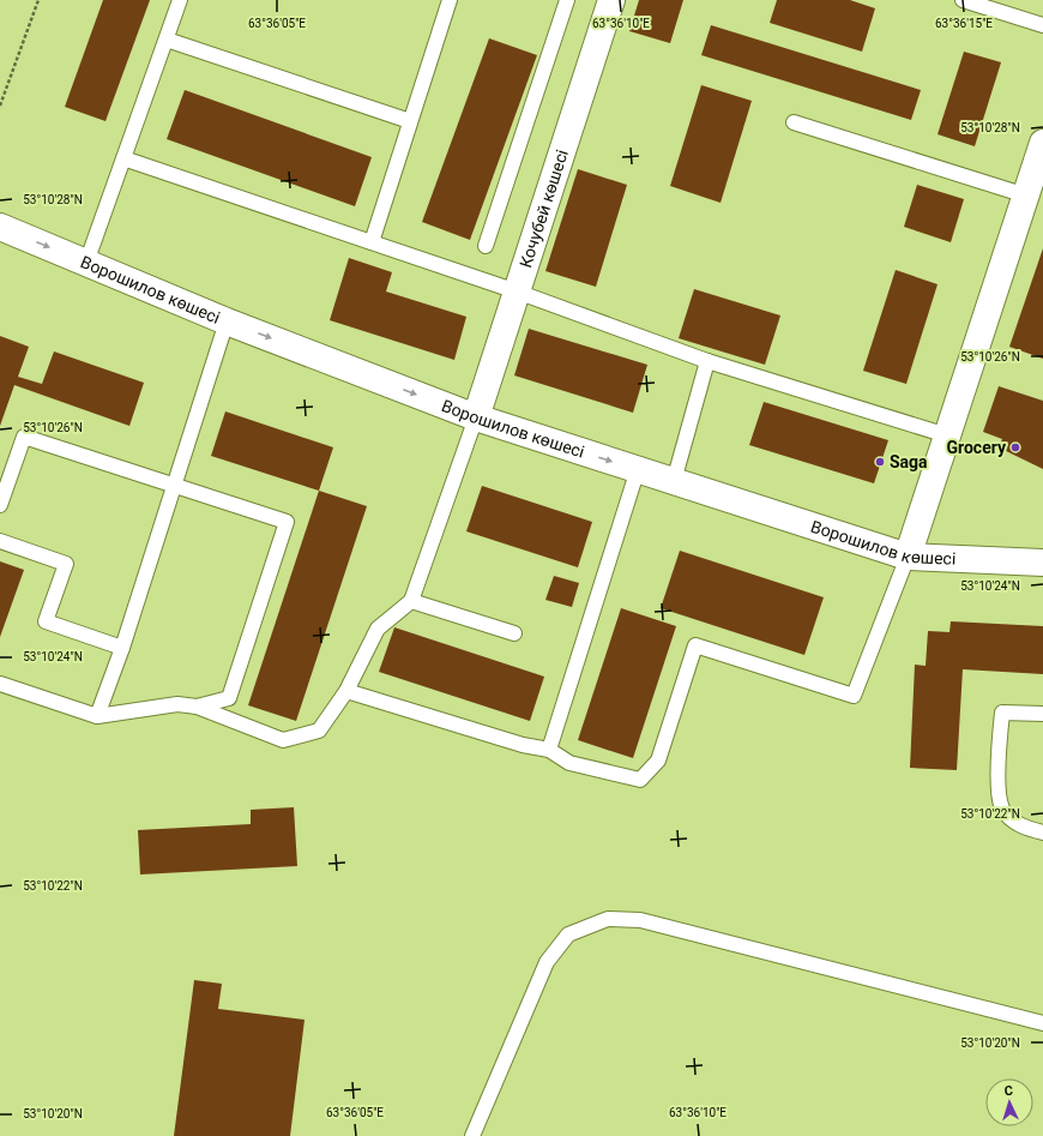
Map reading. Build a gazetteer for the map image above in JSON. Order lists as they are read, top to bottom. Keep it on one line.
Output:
{"streets":{"street":["Кочубей көшесі","Ворошилов көшесі"]},"crossings":[["Кочубей көшесі","Ворошилов көшесі"]],"one_way":["Ворошилов көшесі"],"places":["Grocery","Saga"],"north":"top","coordinates":["63°36'05\"E","63°36'10\"E","63°36'15\"E","53°10'28\"N","53°10'26\"N","53°10'24\"N","53°10'22\"N","53°10'20\"N"]}
